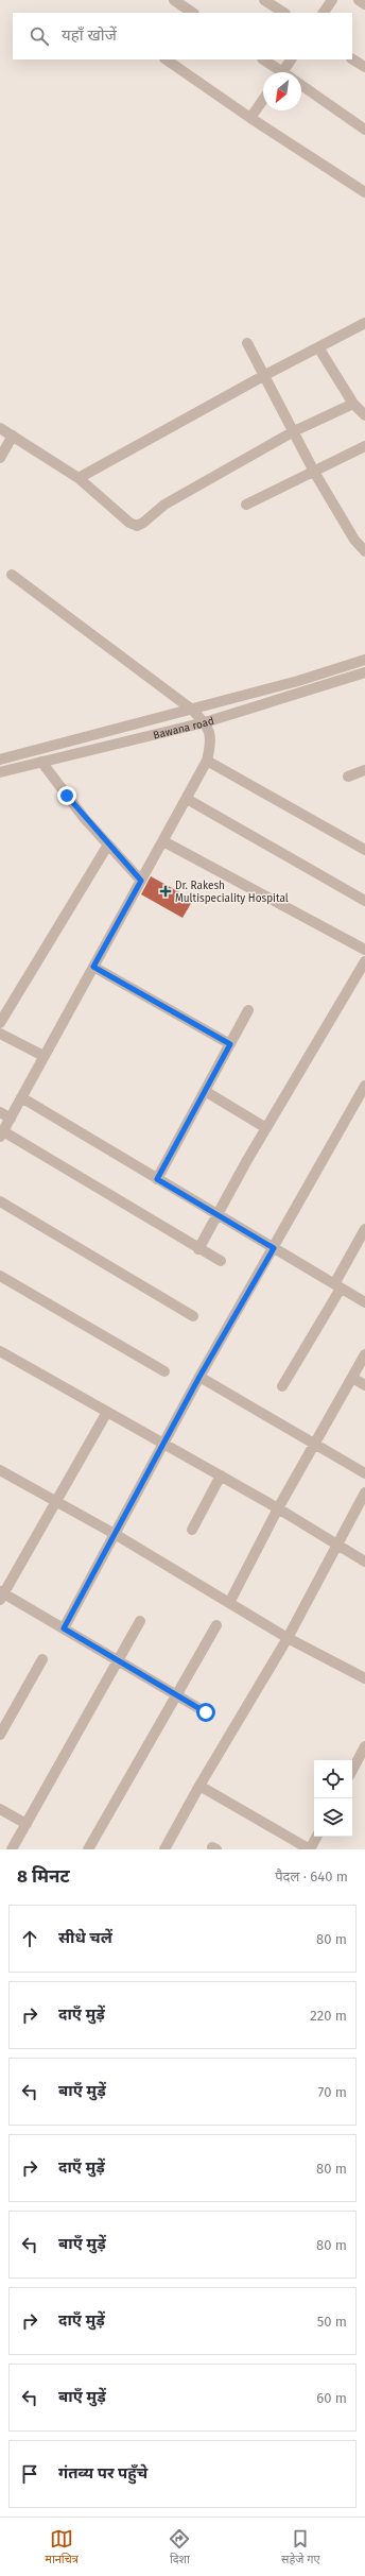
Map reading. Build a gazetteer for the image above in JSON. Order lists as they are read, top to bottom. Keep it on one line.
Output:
{"streets":{"street":["Bawana road"]},"places":{"health":["Dr. Rakesh Multispeciality Hospital"]},"north":"bottom left","page":{"search":"यहाँ खोजें","heading":["8 मिनट","पैदल · 640 m"],"list":[["सीधे चलें","80 m"],["दाएँ मुड़ें","220 m"],["बाएँ मुड़ें","70 m"],["दाएँ मुड़ें","80 m"],["बाएँ मुड़ें","80 m"],["दाएँ मुड़ें","50 m"],["बाएँ मुड़ें","60 m"],"गंतव्य पर पहुँचे"],"nav":["मानचित्र","दिशा","सहेजे गए"]}}
